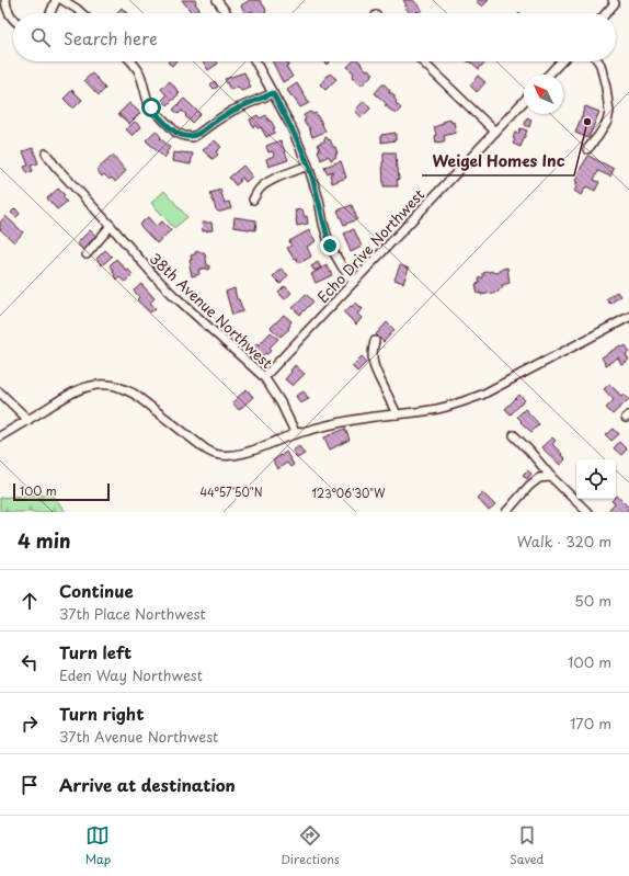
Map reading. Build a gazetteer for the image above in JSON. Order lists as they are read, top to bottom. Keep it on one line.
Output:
{"streets":{"street":["Echo Drive Northwest","38th Avenue Northwest"]},"crossings":[["Echo Drive Northwest","38th Avenue Northwest"]],"places":["Weigel Homes Inc"],"scale_bar":"100 m","north":"top left","page":{"search":"Search here","scale":"100 m","heading":["4 min","Walk · 320 m"],"list":[["Continue","37th Place Northwest","50 m"],["Turn left","Eden Way Northwest","100 m"],["Turn right","37th Avenue Northwest","170 m"],"Arrive at destination"],"nav":["Map","Directions","Saved"]},"coordinates":["44°57'50\"N","123°06'30\"W"]}
